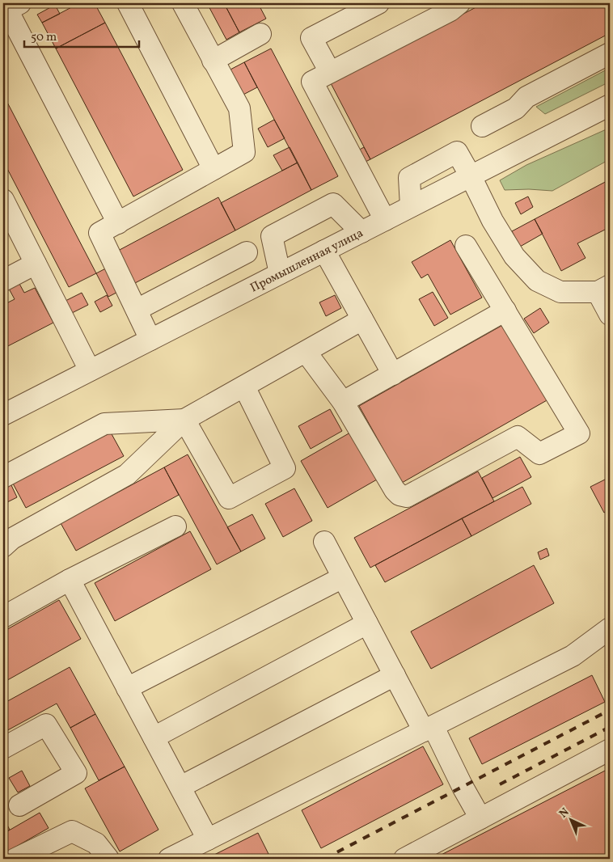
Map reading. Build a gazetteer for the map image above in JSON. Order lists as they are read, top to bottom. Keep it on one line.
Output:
{"streets":{"street":["Промышленная улица"]},"scale_bar":"50 m","north":"top left"}
